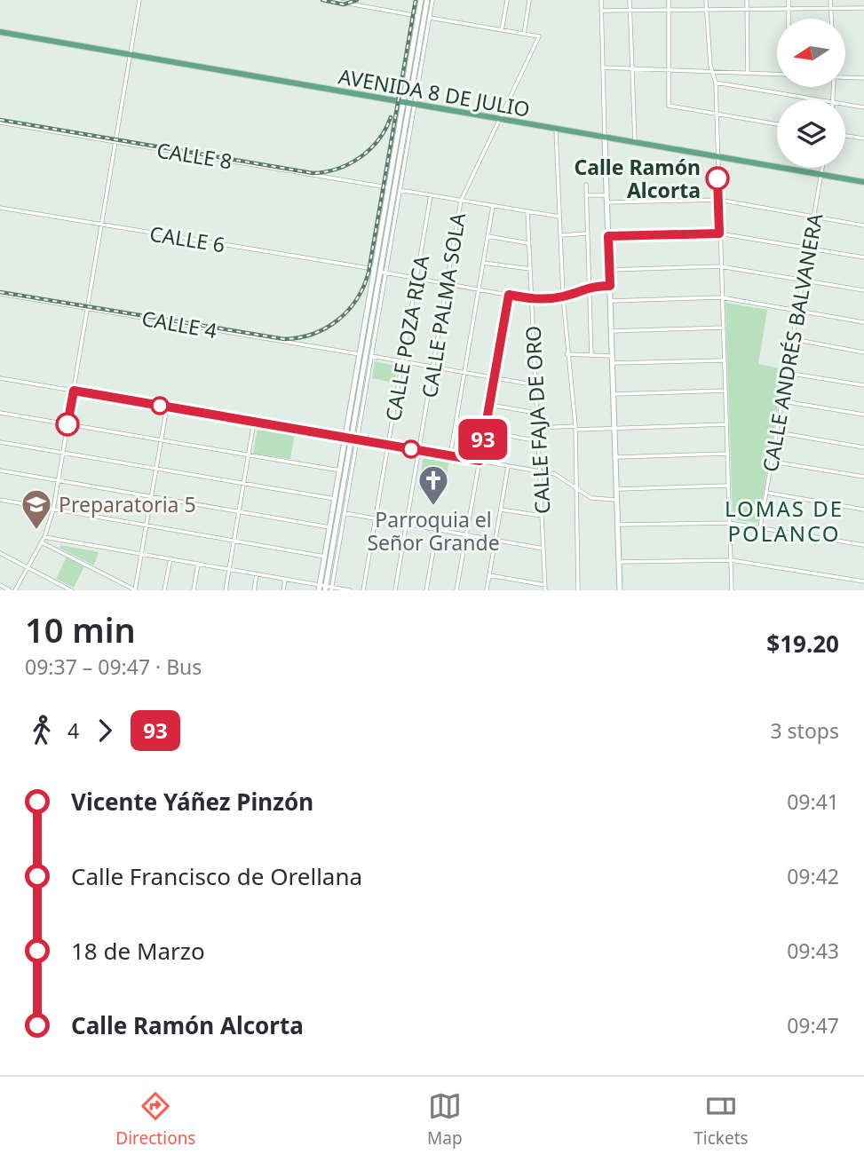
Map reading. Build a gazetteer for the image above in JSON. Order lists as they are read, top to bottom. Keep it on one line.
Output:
{"streets":{"main road":["AVENIDA 8 DE JULIO"],"street":["CALLE 8","CALLE 6","CALLE PALMA SOLA","CALLE 4","CALLE POZA RICA","CALLE ANDRÉS BALVANERA","CALLE FAJA DE ORO"]},"crossings":[["AVENIDA 8 DE JULIO","CALLE PALMA SOLA"],["AVENIDA 8 DE JULIO","CALLE ANDRÉS BALVANERA"],["CALLE 6","CALLE PALMA SOLA"],["CALLE 6","CALLE POZA RICA"],["CALLE 6","CALLE FAJA DE ORO"]],"districts":["LOMAS DE POLANCO"],"places":{"other":["Calle Ramón Alcorta"],"church":["Parroquia el Señor Grande"],"school or university":["Preparatoria 5"]},"lines":["bus line 93"],"north":"left","page":{"on_map":"93","heading":["10 min","09:37 – 09:47 · Bus","$19.20"],"legs":["4","93","3 stops"],"list":[{"name":"Vicente Yáñez Pinzón","value":"09:41"},{"name":"Calle Francisco de Orellana","value":"09:42"},{"name":"18 de Marzo","value":"09:43"},{"name":"Calle Ramón Alcorta","value":"09:47"}],"tabs":["Directions","Map","Tickets"]}}
